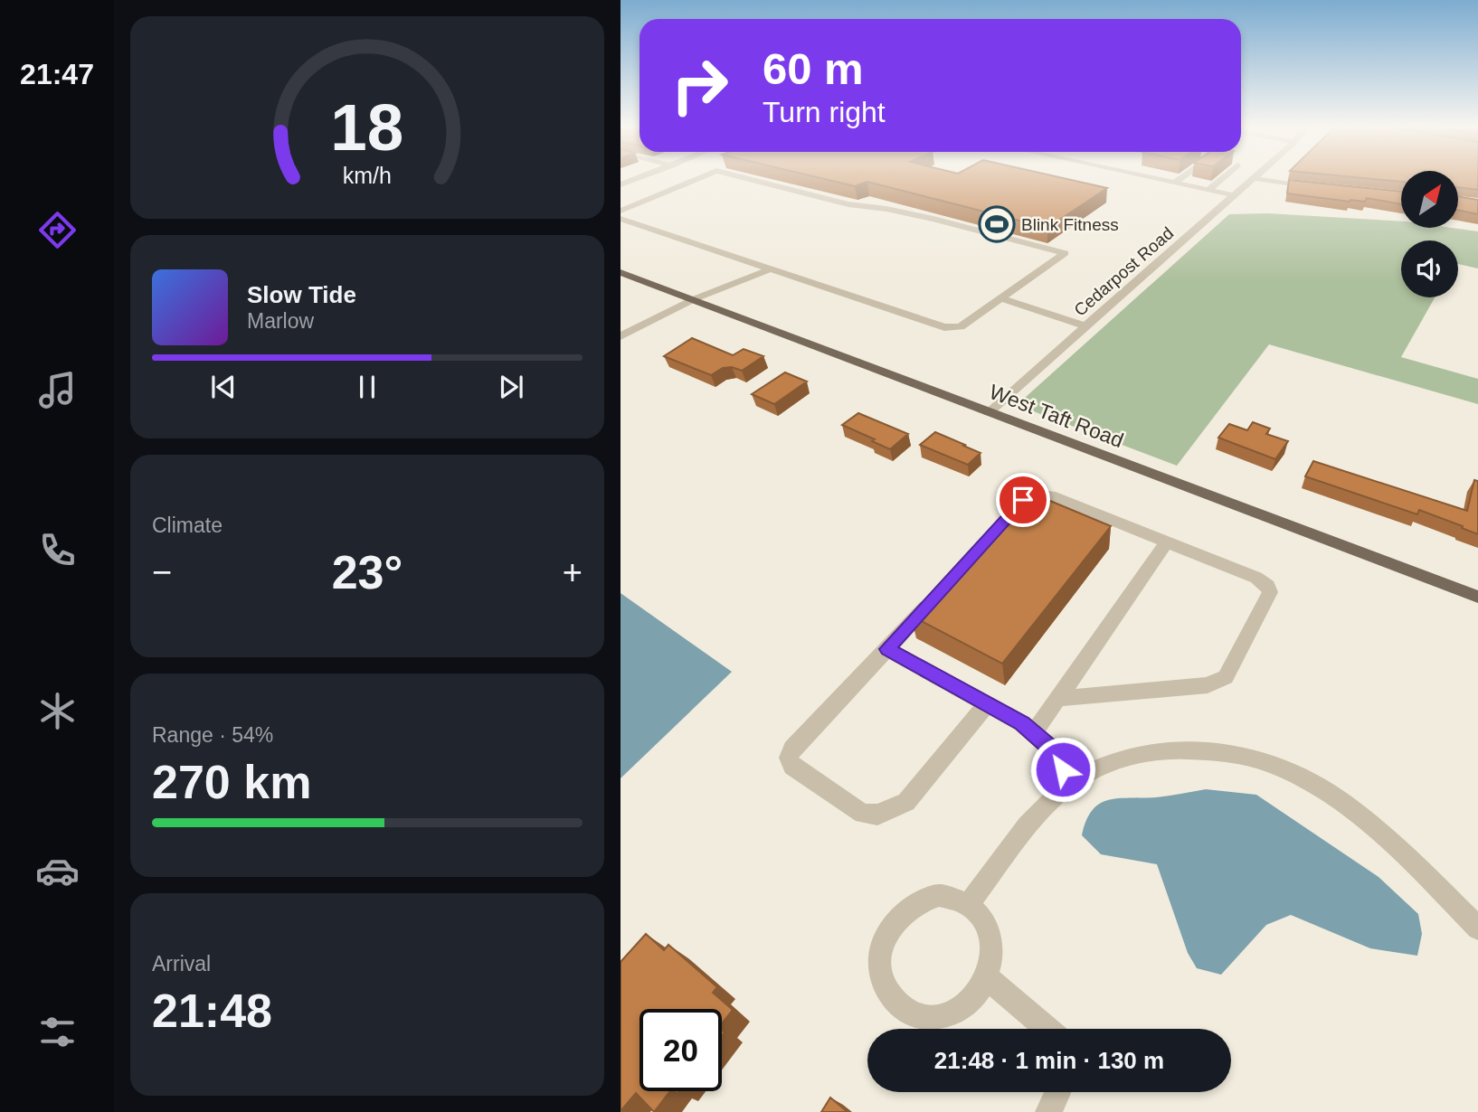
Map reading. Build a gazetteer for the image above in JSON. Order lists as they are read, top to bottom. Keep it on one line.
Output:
{"streets":{"main road":["West Taft Road"],"street":["Cedarpost Road"]},"crossings":[["Cedarpost Road","West Taft Road"]],"places":{"sports":["Blink Fitness"]},"north":"top right","page":{"tabs":"21:47","turn":["60 m","Turn right"],"song":["Slow Tide","Marlow"],"tile":["Climate",["Range · 54%","270 km"],["Arrival","21:48"]],"heat":["−","23°","+"],"limit":"20","trip":"21:48 · 1 min · 130 m","gauge":["18","km/h"]}}
